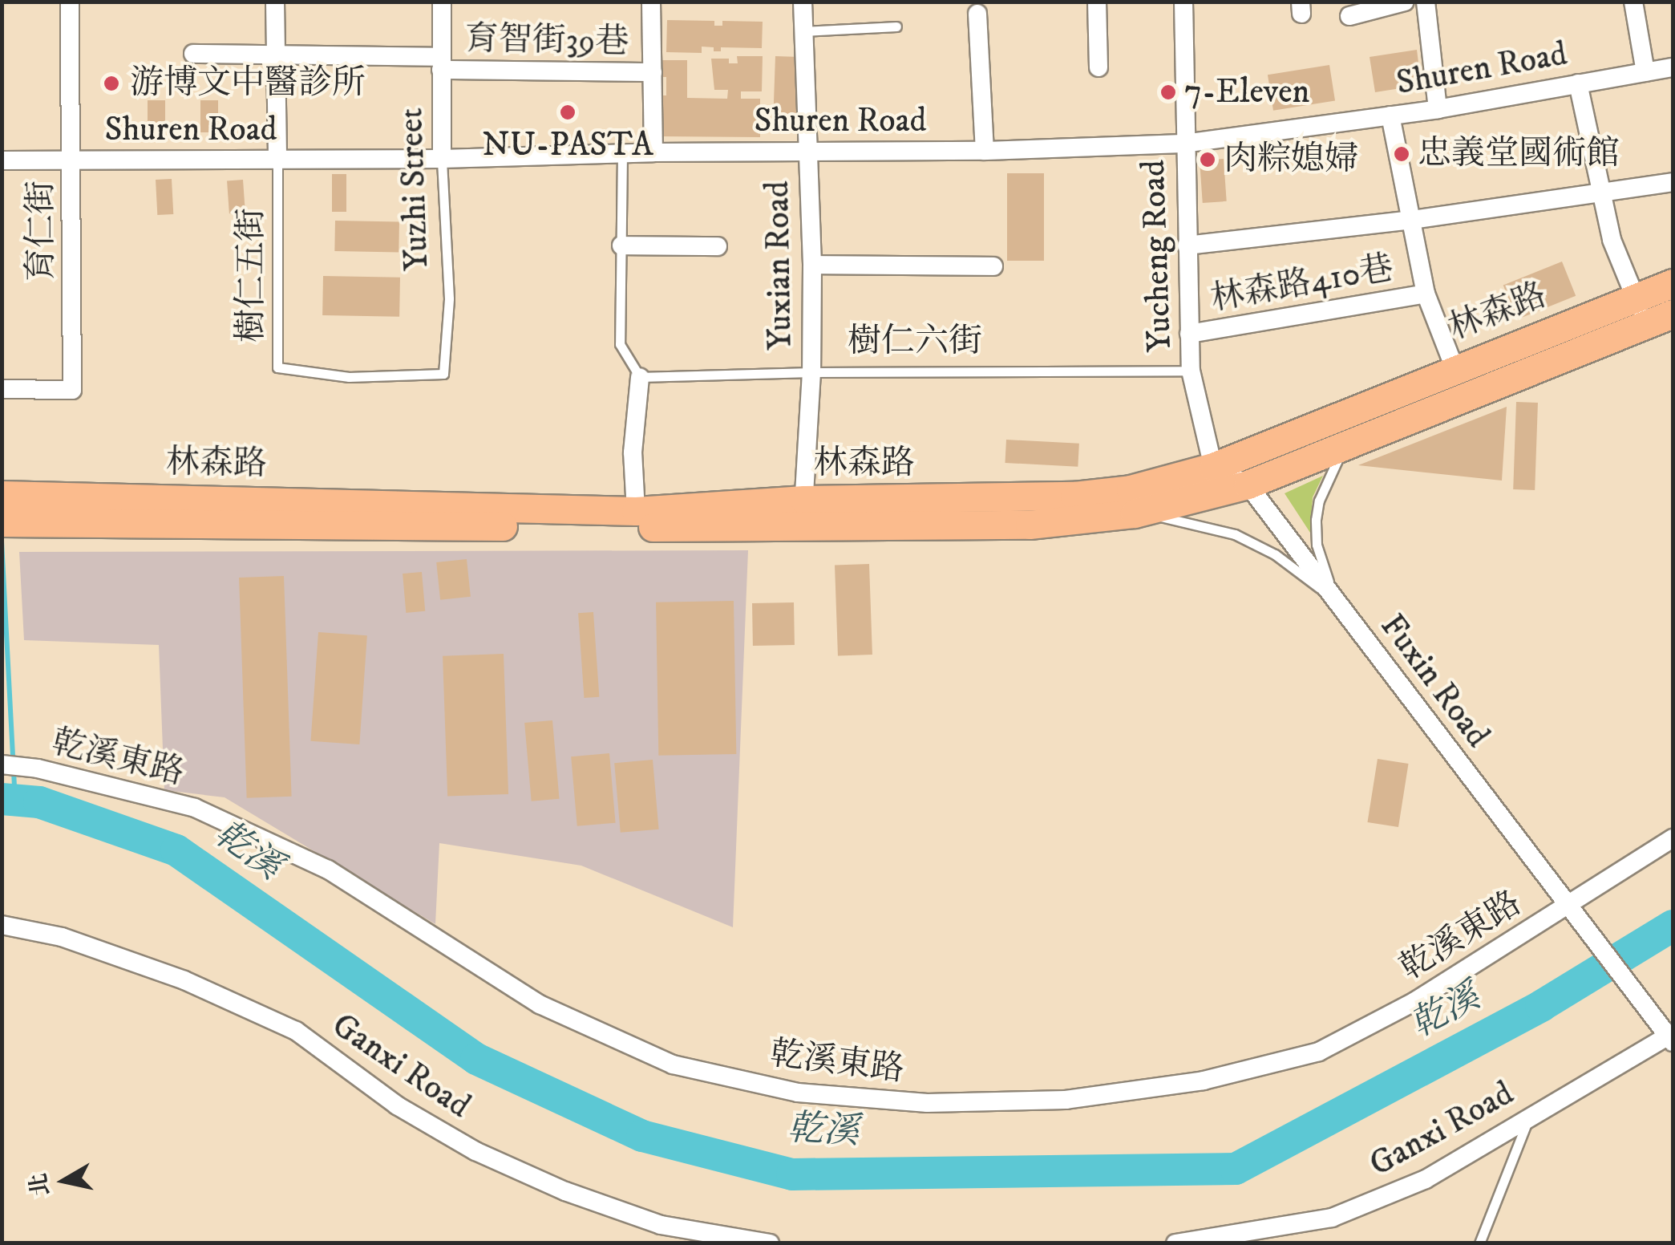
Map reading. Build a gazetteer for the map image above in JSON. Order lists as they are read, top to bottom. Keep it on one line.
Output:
{"streets":{"main road":["林森路"],"street":["育智街39巷","Shuren Road","Yuzhi Street","育仁街","Yucheng Road","Yuxian Road","林森路410巷","Fuxin Road","乾溪東路","Ganxi Road"],"lane":["樹仁五街","樹仁六街"]},"crossings":[["育智街39巷","Yuzhi Street"],["Shuren Road","Yuzhi Street"],["Shuren Road","育仁街"],["Shuren Road","Yucheng Road"],["Shuren Road","Yuxian Road"],["Shuren Road","樹仁五街"],["Yuzhi Street","樹仁五街"],["Yucheng Road","林森路410巷"],["Yucheng Road","林森路"],["Yucheng Road","樹仁六街"],["Yuxian Road","林森路"],["Yuxian Road","樹仁六街"],["林森路","Fuxin Road"],["Fuxin Road","乾溪東路"],["Fuxin Road","Ganxi Road"]],"water":["乾溪"],"places":["游博文中醫診所","7-Eleven","NU-PASTA","忠義堂國術館","肉粽媳婦"],"north":"left"}
